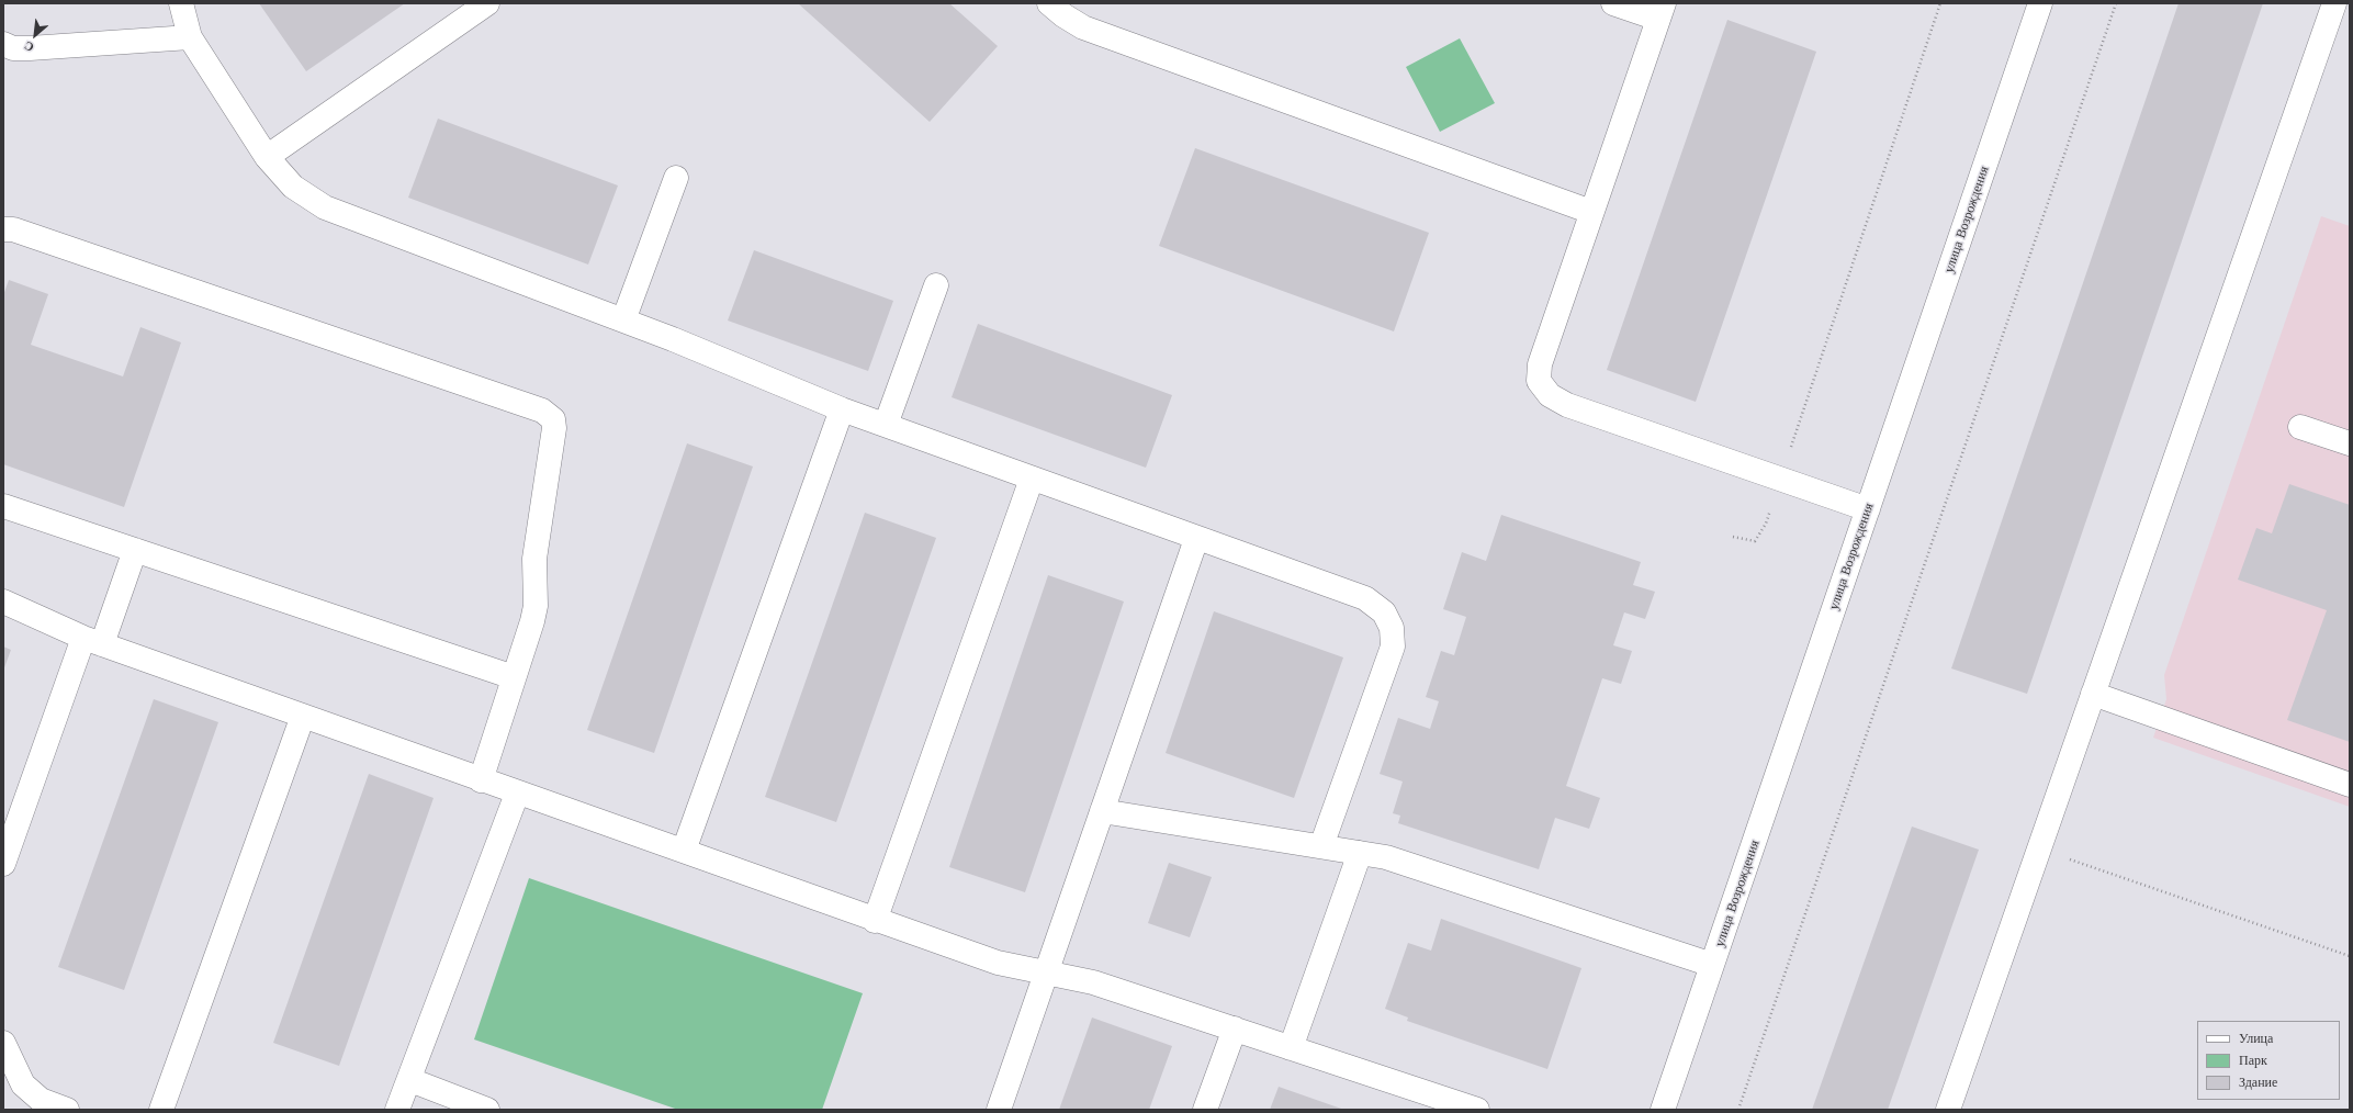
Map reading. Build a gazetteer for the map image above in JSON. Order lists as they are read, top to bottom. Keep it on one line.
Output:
{"streets":{"street":["улица Возрождения"]},"legend":["Улица","Парк","Здание"],"north":"bottom left"}
